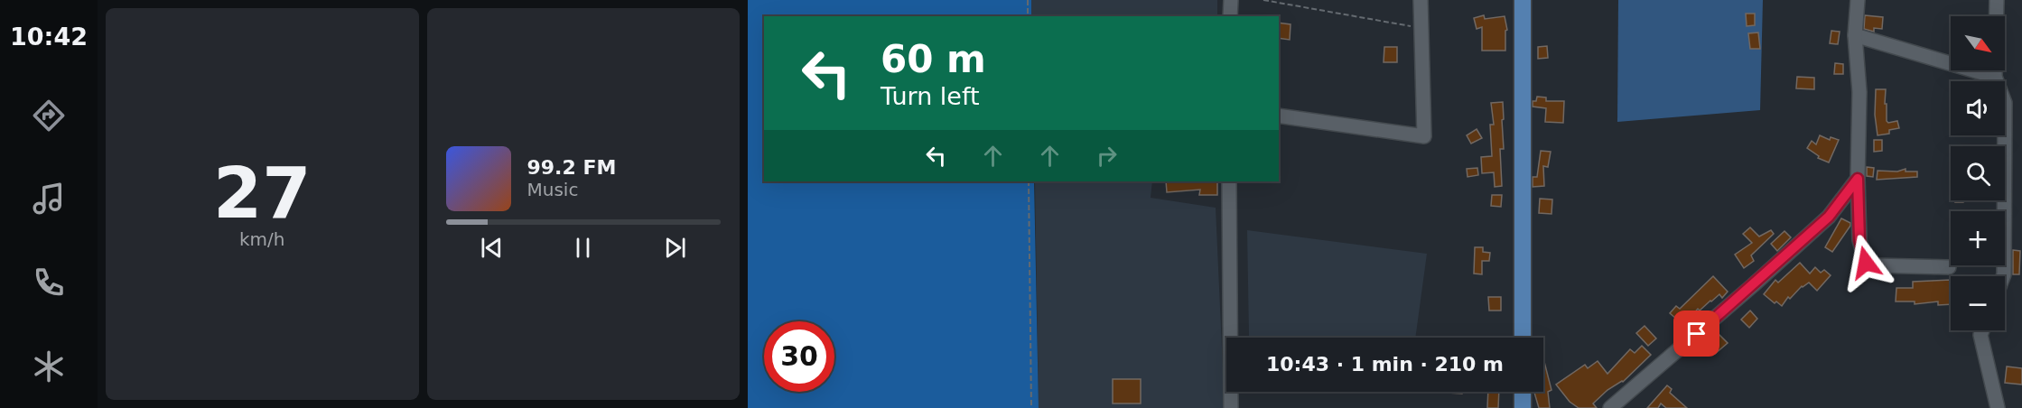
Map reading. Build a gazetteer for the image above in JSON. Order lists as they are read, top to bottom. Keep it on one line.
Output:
{"north":"bottom right","page":{"tabs":"10:42","tile":["27","km/h"],"map_buttons":["+","−"],"turn":["60 m","Turn left"],"song":["99.2 FM","Music"],"limit":"30","trip":"10:43 · 1 min · 210 m"}}
